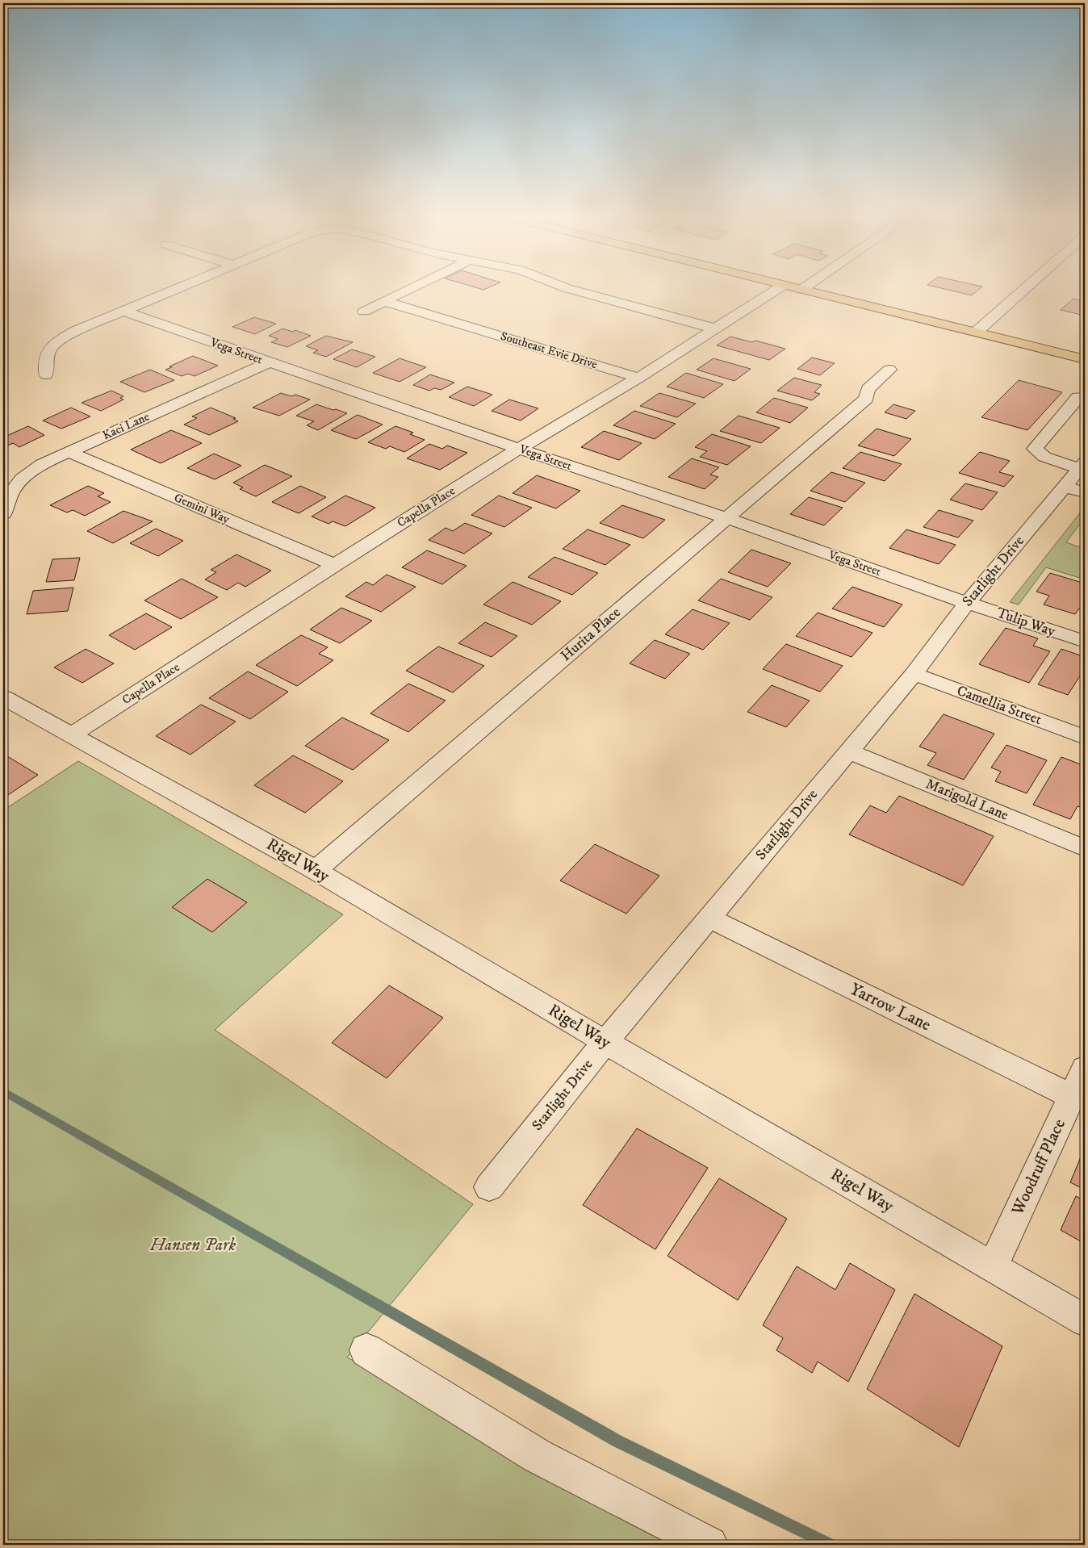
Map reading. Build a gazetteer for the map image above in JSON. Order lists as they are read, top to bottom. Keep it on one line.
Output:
{"streets":{"street":["Southeast Evie Drive","Vega Street","Kaci Lane","Capella Place","Gemini Way","Starlight Drive","Tulip Way","Hurita Place","Camellia Street","Marigold Lane","Rigel Way","Yarrow Lane","Woodruff Place"]},"crossings":[["Southeast Evie Drive","Capella Place"],["Vega Street","Kaci Lane"],["Vega Street","Capella Place"],["Vega Street","Starlight Drive"],["Vega Street","Tulip Way"],["Vega Street","Hurita Place"],["Kaci Lane","Gemini Way"],["Capella Place","Gemini Way"],["Capella Place","Rigel Way"],["Starlight Drive","Tulip Way"],["Starlight Drive","Camellia Street"],["Starlight Drive","Marigold Lane"],["Starlight Drive","Rigel Way"],["Starlight Drive","Yarrow Lane"],["Hurita Place","Rigel Way"],["Rigel Way","Woodruff Place"],["Yarrow Lane","Woodruff Place"]],"parks":["Hansen Park"]}
